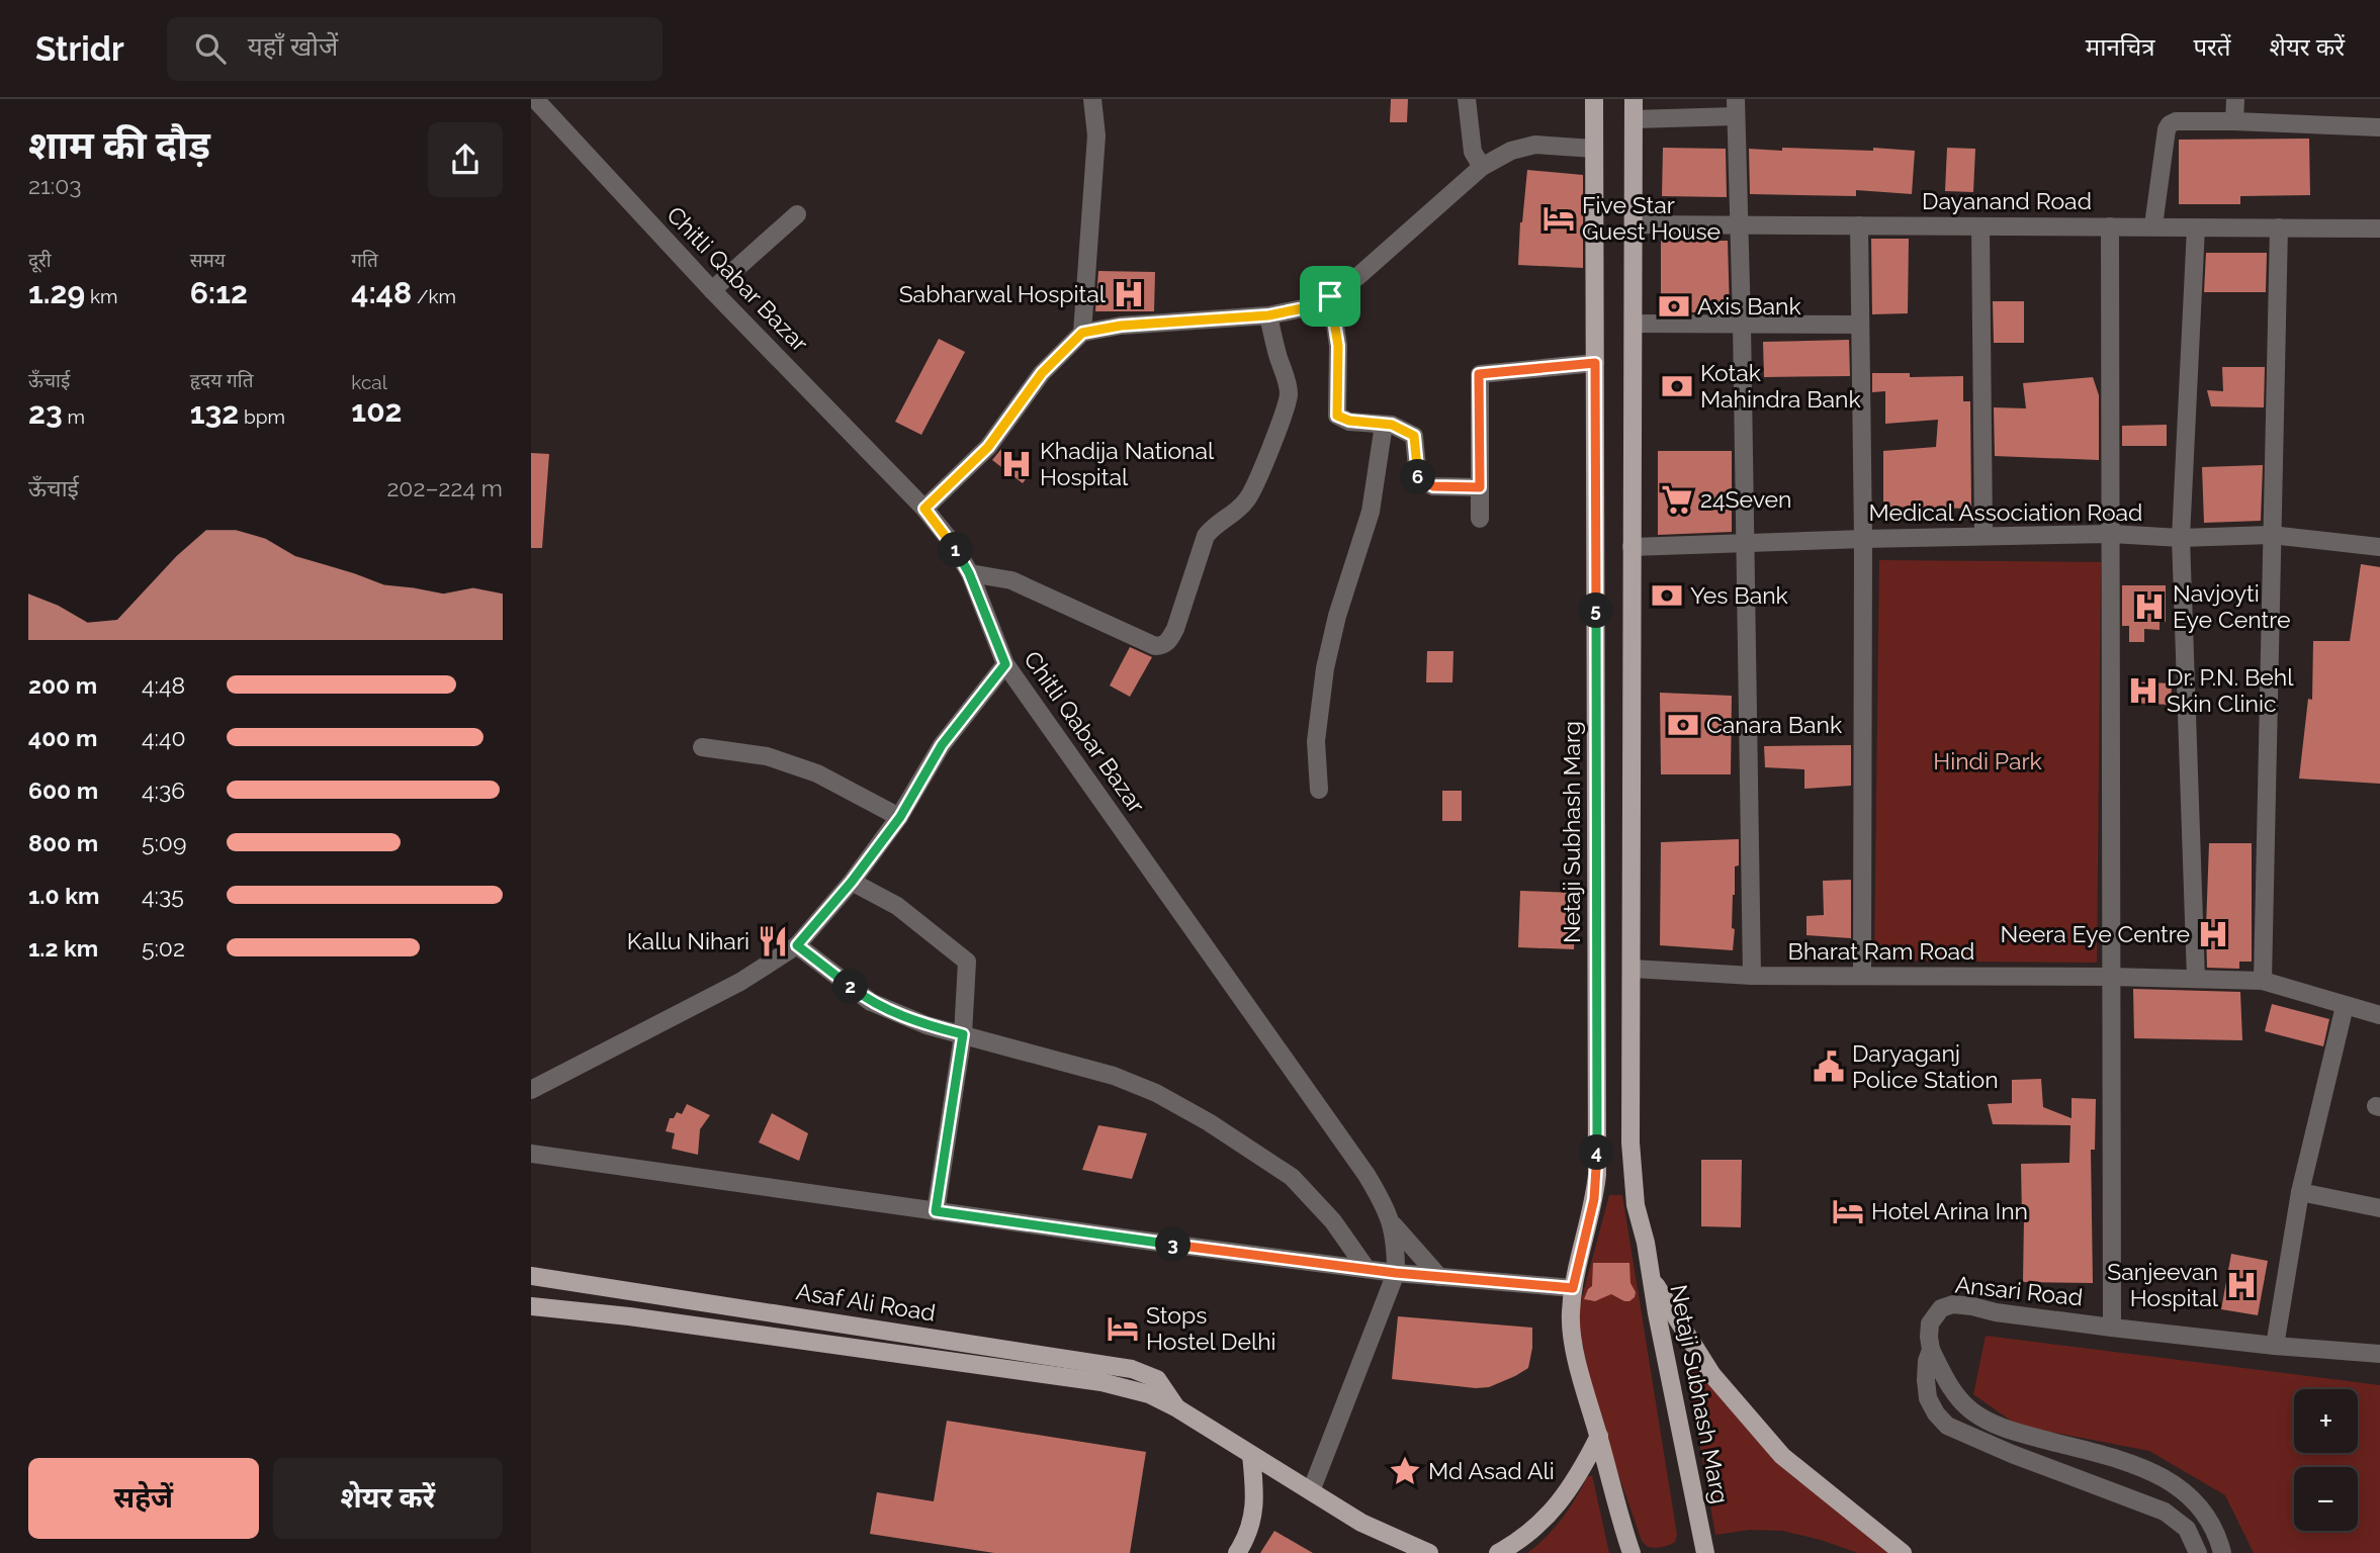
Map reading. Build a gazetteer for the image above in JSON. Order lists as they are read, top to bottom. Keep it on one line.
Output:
{"streets":{"main road":["Netaji Subhash Marg","Asaf Ali Road"],"street":["Dayanand Road","Chitli Qabar Bazar","Medical Association Road","Bharat Ram Road","Ansari Road"]},"crossings":[["Dayanand Road","Netaji Subhash Marg"],["Chitli Qabar Bazar","Asaf Ali Road"],["Medical Association Road","Netaji Subhash Marg"],["Netaji Subhash Marg","Bharat Ram Road"]],"parks":["Hindi Park"],"places":{"hotel":["Five Star Guest House","Hotel Arina Inn","Stops Hostel Delhi"],"hospital":["Sabharwal Hospital","Khadija National Hospital","Navjoyti Eye Centre","Dr. P.N. Behl Skin Clinic","Neera Eye Centre","Sanjeevan Hospital"],"bank":["Axis Bank","Kotak Mahindra Bank","Yes Bank","Canara Bank"],"supermarket":["24Seven"],"restaurant":["Kallu Nihari"],"public building":["Daryaganj Police Station"],"place":["Md Asad Ali"]},"page":{"header":"Stridr","search":"यहाँ खोजें","nav":["मानचित्र","परतें","शेयर करें"],"heading":["शाम की दौड़","21:03"],"stats":[["दूरी","1.29 km"],["समय","6:12"],["गति","4:48 /km"],["ऊँचाई","23 m"],["हृदय गति","132 bpm"],["kcal","102"]],"pins":["6","1","5","2","4","3"],"chart":["ऊँचाई","202–224 m"],"list":[{"name":"200 m","note":"4:48"},{"name":"400 m","note":"4:40"},{"name":"600 m","note":"4:36"},{"name":"800 m","note":"5:09"},{"name":"1.0 km","note":"4:35"},{"name":"1.2 km","note":"5:02"}],"map_buttons":["+","−"],"buttons":["सहेजें","शेयर करें"]}}
